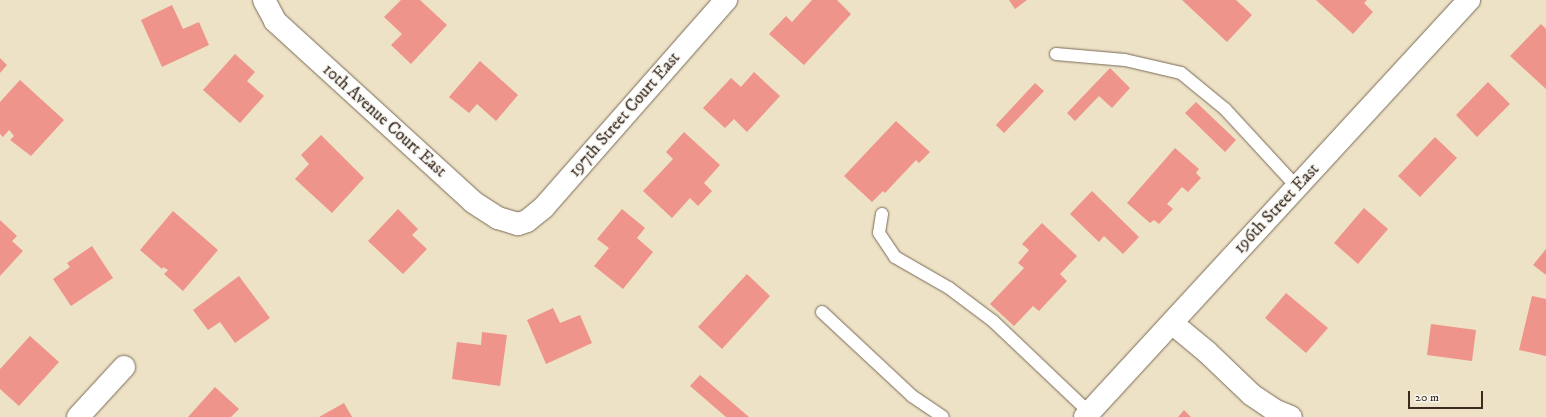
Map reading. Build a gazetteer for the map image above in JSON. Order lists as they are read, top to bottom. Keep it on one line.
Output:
{"streets":{"street":["197th Street Court East","10th Avenue Court East","196th Street East"]},"crossings":[["197th Street Court East","10th Avenue Court East"]],"scale_bar":"20 m"}
